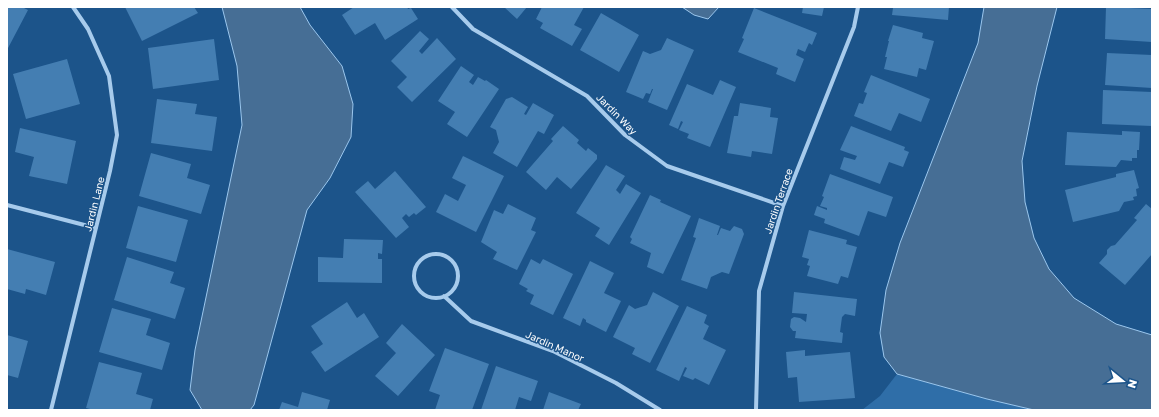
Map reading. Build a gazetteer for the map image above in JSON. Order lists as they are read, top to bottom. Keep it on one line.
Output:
{"streets":{"street":["Jardin Way","Jardin Terrace","Jardin Lane","Jardin Manor"]},"crossings":[["Jardin Way","Jardin Terrace"]],"north":"right"}
